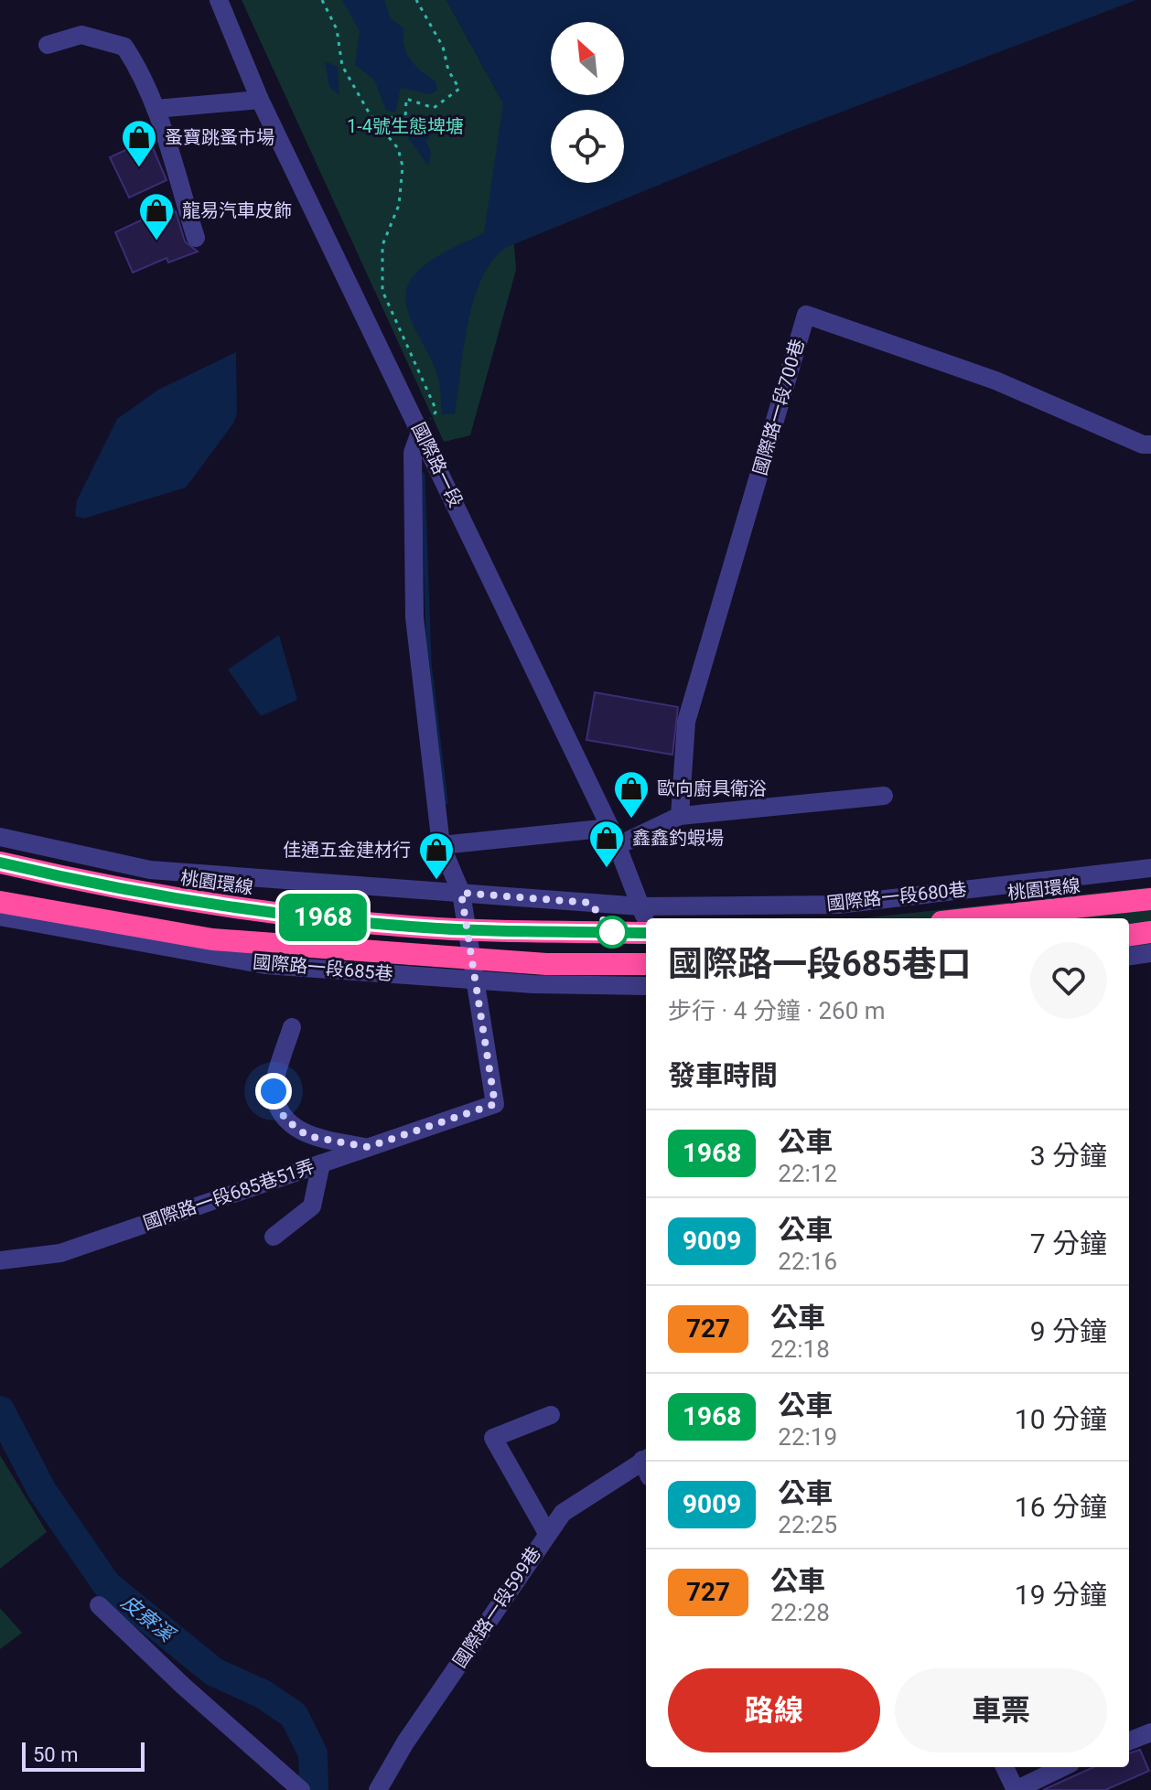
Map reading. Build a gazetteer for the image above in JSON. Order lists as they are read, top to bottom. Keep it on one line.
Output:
{"streets":{"highway":["桃園環線"],"street":["國際路一段700巷","國際路一段","國際路一段680巷","國際路一段685巷","國際路一段685巷51弄","國際路一段599巷"]},"crossings":[["國際路一段","國際路一段680巷"],["國際路一段","國際路一段685巷51弄"],["國際路一段680巷","國際路一段685巷51弄"],["國際路一段685巷","國際路一段685巷51弄"]],"water":["皮寮溪"],"parks":["1-4號生態埤塘"],"places":{"shop":["蚤寶跳蚤市場","龍易汽車皮飾","歐向廚具衛浴","鑫鑫釣蝦場","佳通五金建材行"]},"lines":["bus line 1968"],"scale_bar":"50 m","north":"top left","page":{"on_map":"1968","heading":[["國際路一段685巷口","步行 · 4 分鐘 · 260 m"],"發車時間"],"list":[{"mark":"1968","name":"公車","note":"22:12","value":"3 分鐘"},{"mark":"9009","name":"公車","note":"22:16","value":"7 分鐘"},{"mark":"727","name":"公車","note":"22:18","value":"9 分鐘"},{"mark":"1968","name":"公車","note":"22:19","value":"10 分鐘"},{"mark":"9009","name":"公車","note":"22:25","value":"16 分鐘"},{"mark":"727","name":"公車","note":"22:28","value":"19 分鐘"}],"buttons":["路線","車票"],"scale":"50 m"}}
